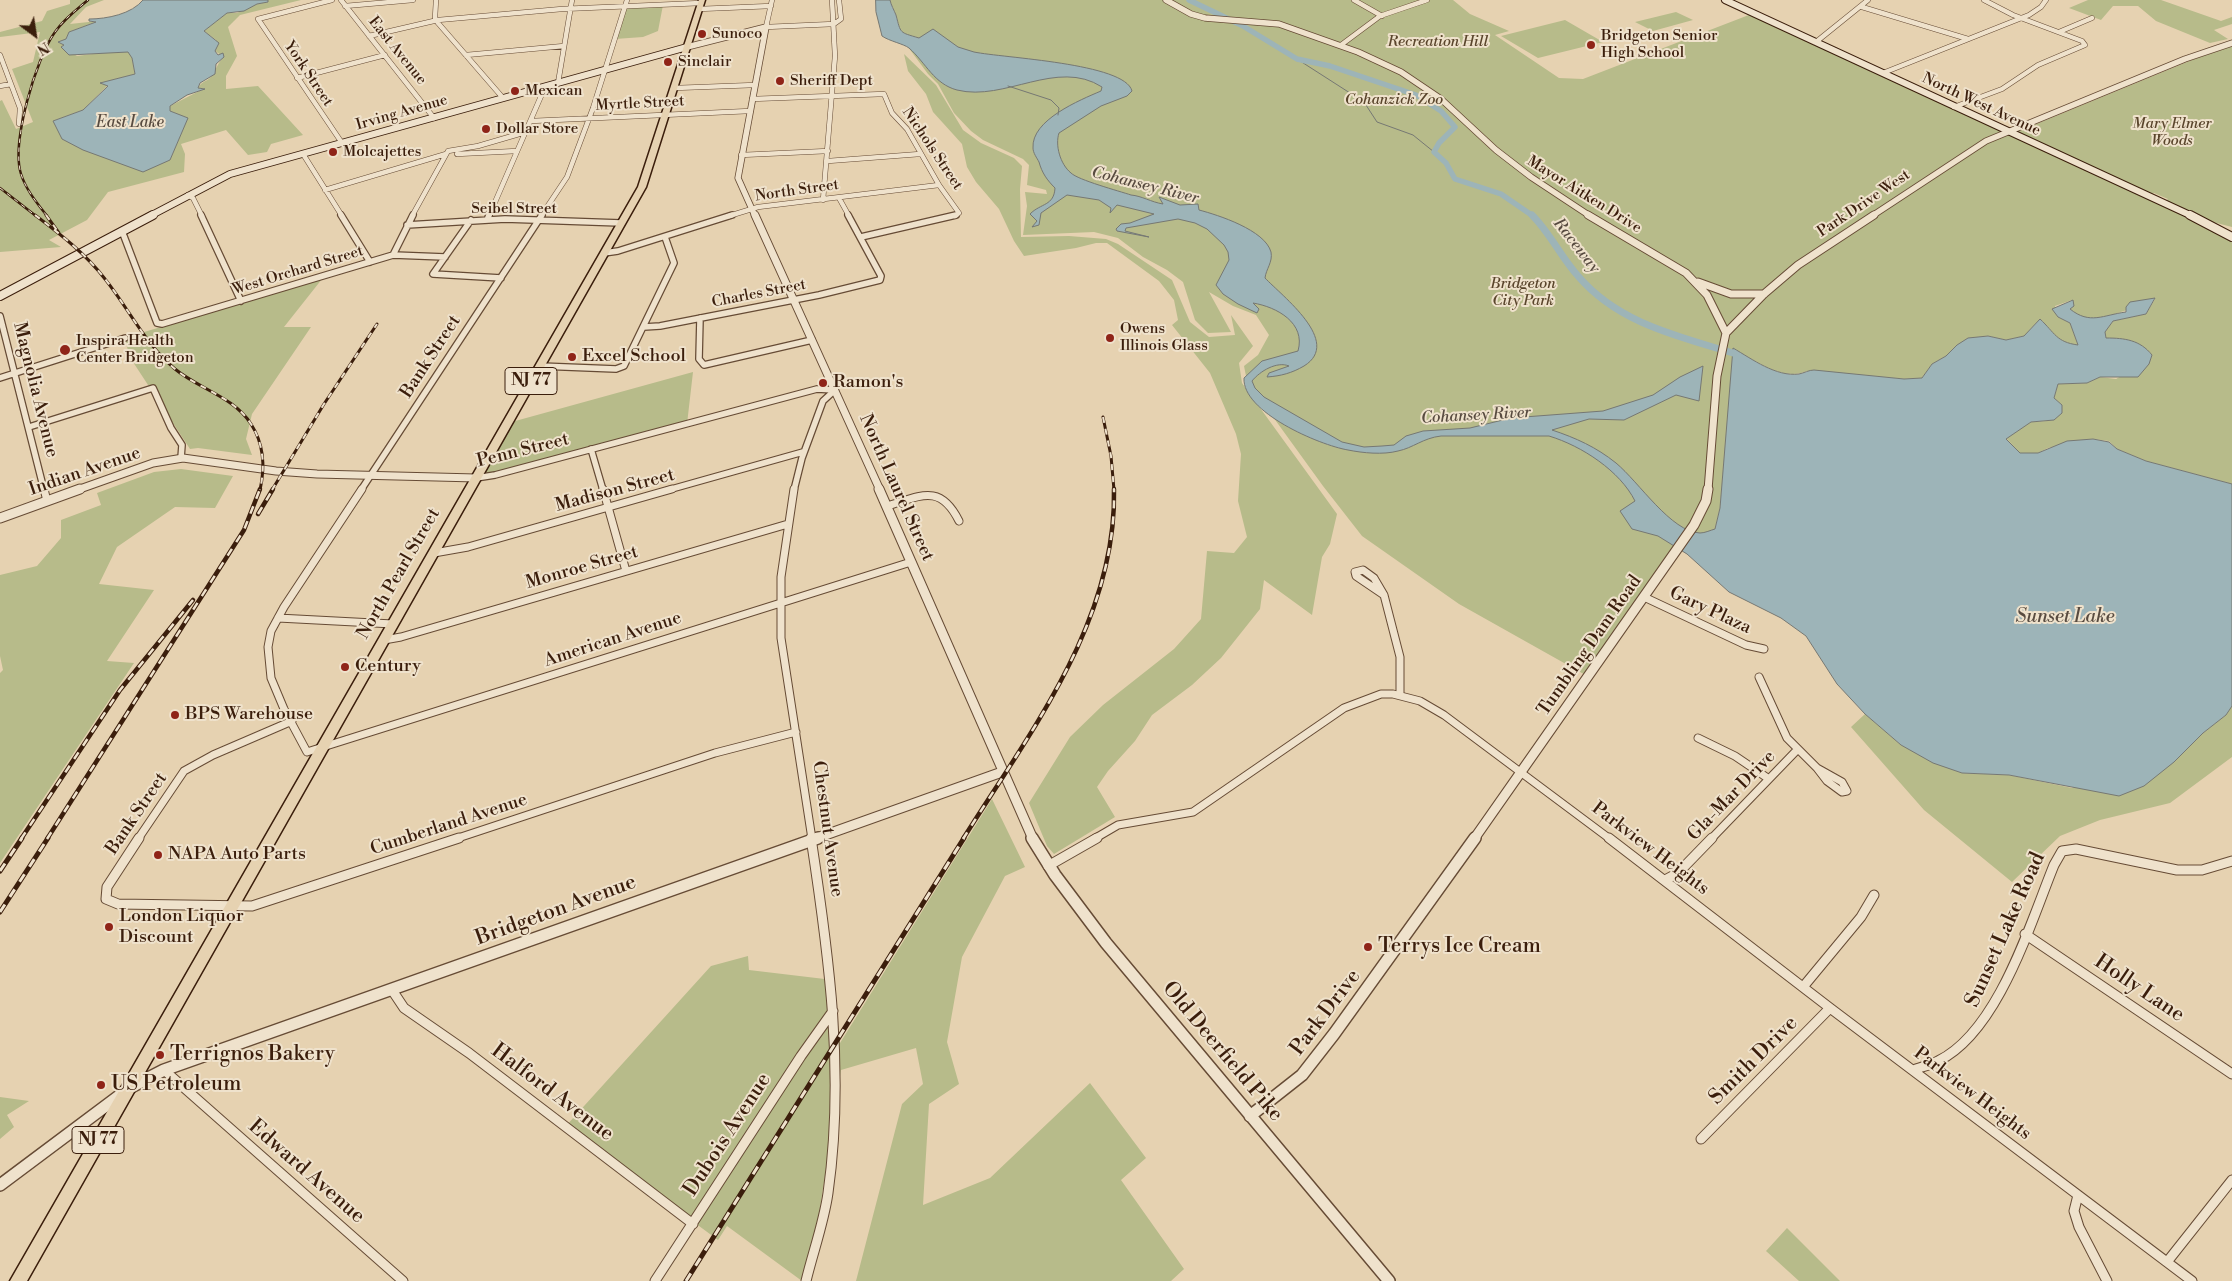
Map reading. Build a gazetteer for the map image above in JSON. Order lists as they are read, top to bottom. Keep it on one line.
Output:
{"streets":{"main road":["North West Avenue","Irving Avenue","NJ 77","North Pearl Street"],"street":["East Avenue","York Street","Myrtle Street","Nichols Street","North Street","Mayor Aitken Drive","Park Drive West","Seibel Street","West Orchard Street","Charles Street","Bank Street","Magnolia Avenue","Penn Street","Indian Avenue","North Laurel Street","Madison Street","Monroe Street","Gary Plaza","American Avenue","Tumbling Dam Road","Gla-Mar Drive","Cumberland Avenue","Chestnut Avenue","Parkview Heights","Bridgeton Avenue","Sunset Lake Road","Holly Lane","Park Drive","Old Deerfield Pike","Smith Drive","Halford Avenue","Dubois Avenue","Edward Avenue"]},"crossings":[["East Avenue","Irving Avenue"],["York Street","Irving Avenue"],["Myrtle Street","Bank Street"],["Myrtle Street","North Laurel Street"],["Myrtle Street","North Pearl Street"],["North West Avenue","Park Drive West"],["Irving Avenue","West Orchard Street"],["Irving Avenue","Bank Street"],["Irving Avenue","North Laurel Street"],["Irving Avenue","North Pearl Street"],["Nichols Street","North Street"],["Nichols Street","Charles Street"],["North Street","North Laurel Street"],["North Street","North Pearl Street"],["Mayor Aitken Drive","Park Drive West"],["Park Drive West","Tumbling Dam Road"],["Seibel Street","Bank Street"],["Seibel Street","North Pearl Street"],["Charles Street","North Laurel Street"],["Bank Street","Penn Street"],["Bank Street","North Pearl Street"],["Bank Street","American Avenue"],["Bank Street","Cumberland Avenue"],["Magnolia Avenue","Indian Avenue"],["Penn Street","Indian Avenue"],["Penn Street","North Laurel Street"],["Penn Street","North Pearl Street"],["Penn Street","Chestnut Avenue"],["North Laurel Street","American Avenue"],["North Laurel Street","Chestnut Avenue"],["North Laurel Street","Bridgeton Avenue"],["North Laurel Street","Old Deerfield Pike"],["Madison Street","North Pearl Street"],["Madison Street","Chestnut Avenue"],["Monroe Street","North Pearl Street"],["Monroe Street","Chestnut Avenue"],["North Pearl Street","American Avenue"],["North Pearl Street","Cumberland Avenue"],["North Pearl Street","Bridgeton Avenue"],["Gary Plaza","Tumbling Dam Road"],["American Avenue","Chestnut Avenue"],["Tumbling Dam Road","Parkview Heights"],["Tumbling Dam Road","Park Drive"],["Gla-Mar Drive","Parkview Heights"],["Cumberland Avenue","Chestnut Avenue"],["Chestnut Avenue","Bridgeton Avenue"],["Chestnut Avenue","Dubois Avenue"],["Parkview Heights","Sunset Lake Road"],["Parkview Heights","Park Drive"],["Parkview Heights","Old Deerfield Pike"],["Parkview Heights","Smith Drive"],["Bridgeton Avenue","Halford Avenue"],["Bridgeton Avenue","Edward Avenue"],["Sunset Lake Road","Holly Lane"],["Park Drive","Old Deerfield Pike"],["Halford Avenue","Dubois Avenue"]],"water":["East Lake","Cohansey River","Raceway","Sunset Lake"],"parks":["Recreation Hill","Cohanzick Zoo","Mary Elmer Woods","Bridgeton City Park"],"places":["Sunoco","Bridgeton Senior High School","Sinclair","Sheriff Dept","Mexican","Dollar Store","Molcajettes","Owens Illinois Glass","Inspira Health Center Bridgeton","Excel School","Ramon's","Century","BPS Warehouse","NAPA Auto Parts","London Liquor Discount","Terrys Ice Cream","Terrignos Bakery","US Petroleum"],"north":"bottom right"}
